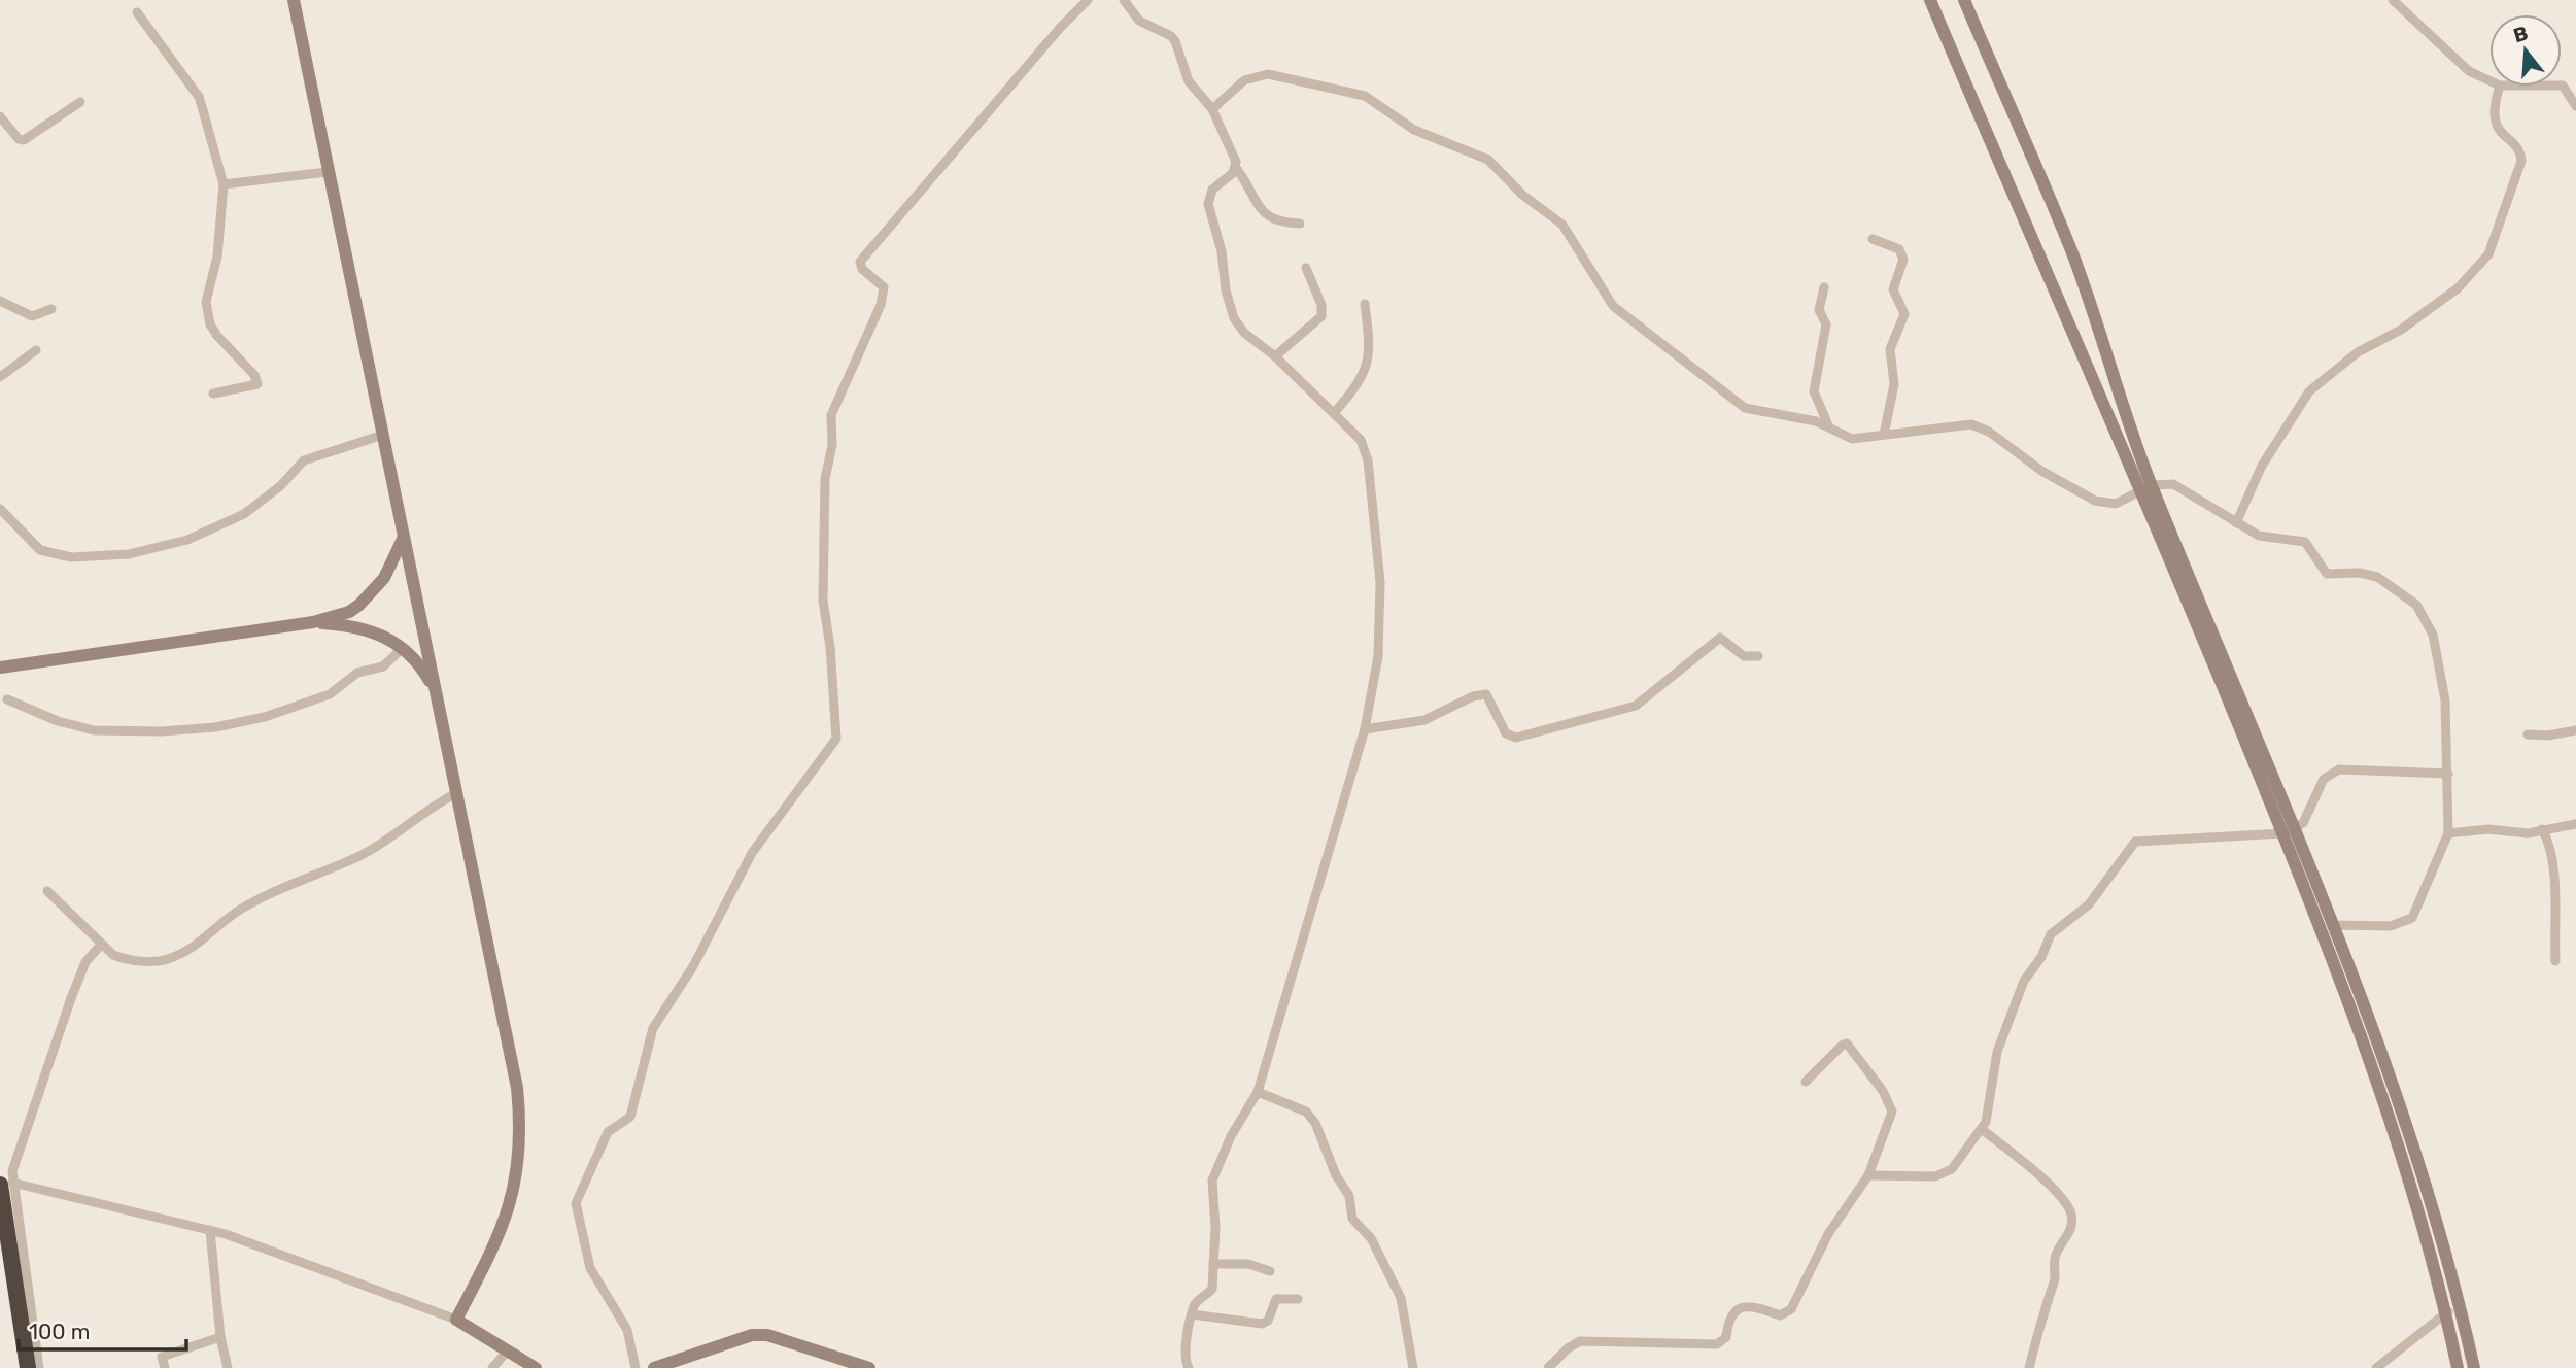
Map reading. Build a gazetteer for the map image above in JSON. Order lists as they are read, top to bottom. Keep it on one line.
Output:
{"scale_bar":"100 m","north":"top"}
